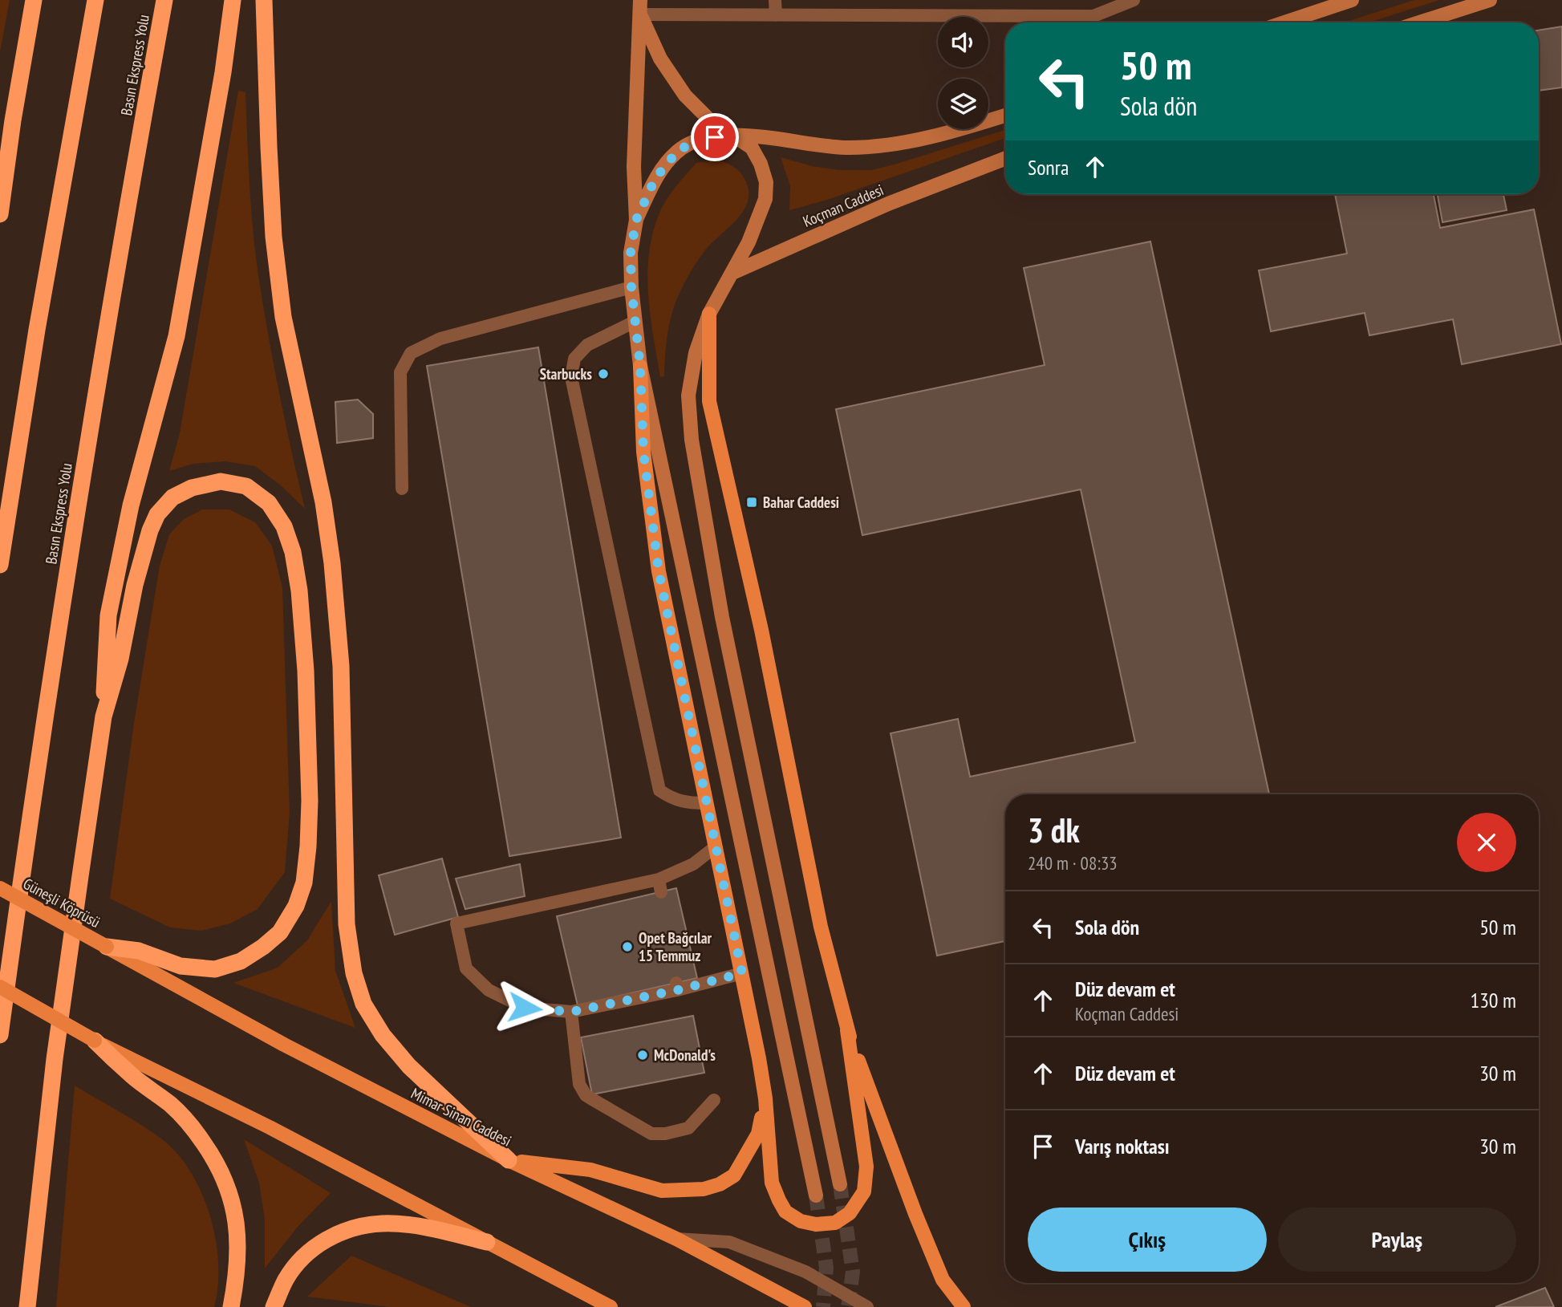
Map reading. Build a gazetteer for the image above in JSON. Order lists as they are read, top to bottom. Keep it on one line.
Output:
{"streets":{"highway":["Basın Ekspress Yolu"],"main road":["Koçman Caddesi","Güneşli Köprüsü","Mimar Sinan Caddesi"]},"crossings":[["Güneşli Köprüsü","Mimar Sinan Caddesi"]],"places":{"other":["Starbucks","Opet Bağcılar 15 Temmuz","McDonald's"],"transit":["Bahar Caddesi"]},"page":{"turn":["50 m","Sola dön"],"then":"Sonra","heading":["3 dk","240 m · 08:33"],"list":[{"name":"Sola dön","value":"50 m"},{"name":"Düz devam et","note":"Koçman Caddesi","value":"130 m"},{"name":"Düz devam et","value":"30 m"},{"name":"Varış noktası","value":"30 m"}],"buttons":["Çıkış","Paylaş"]}}
